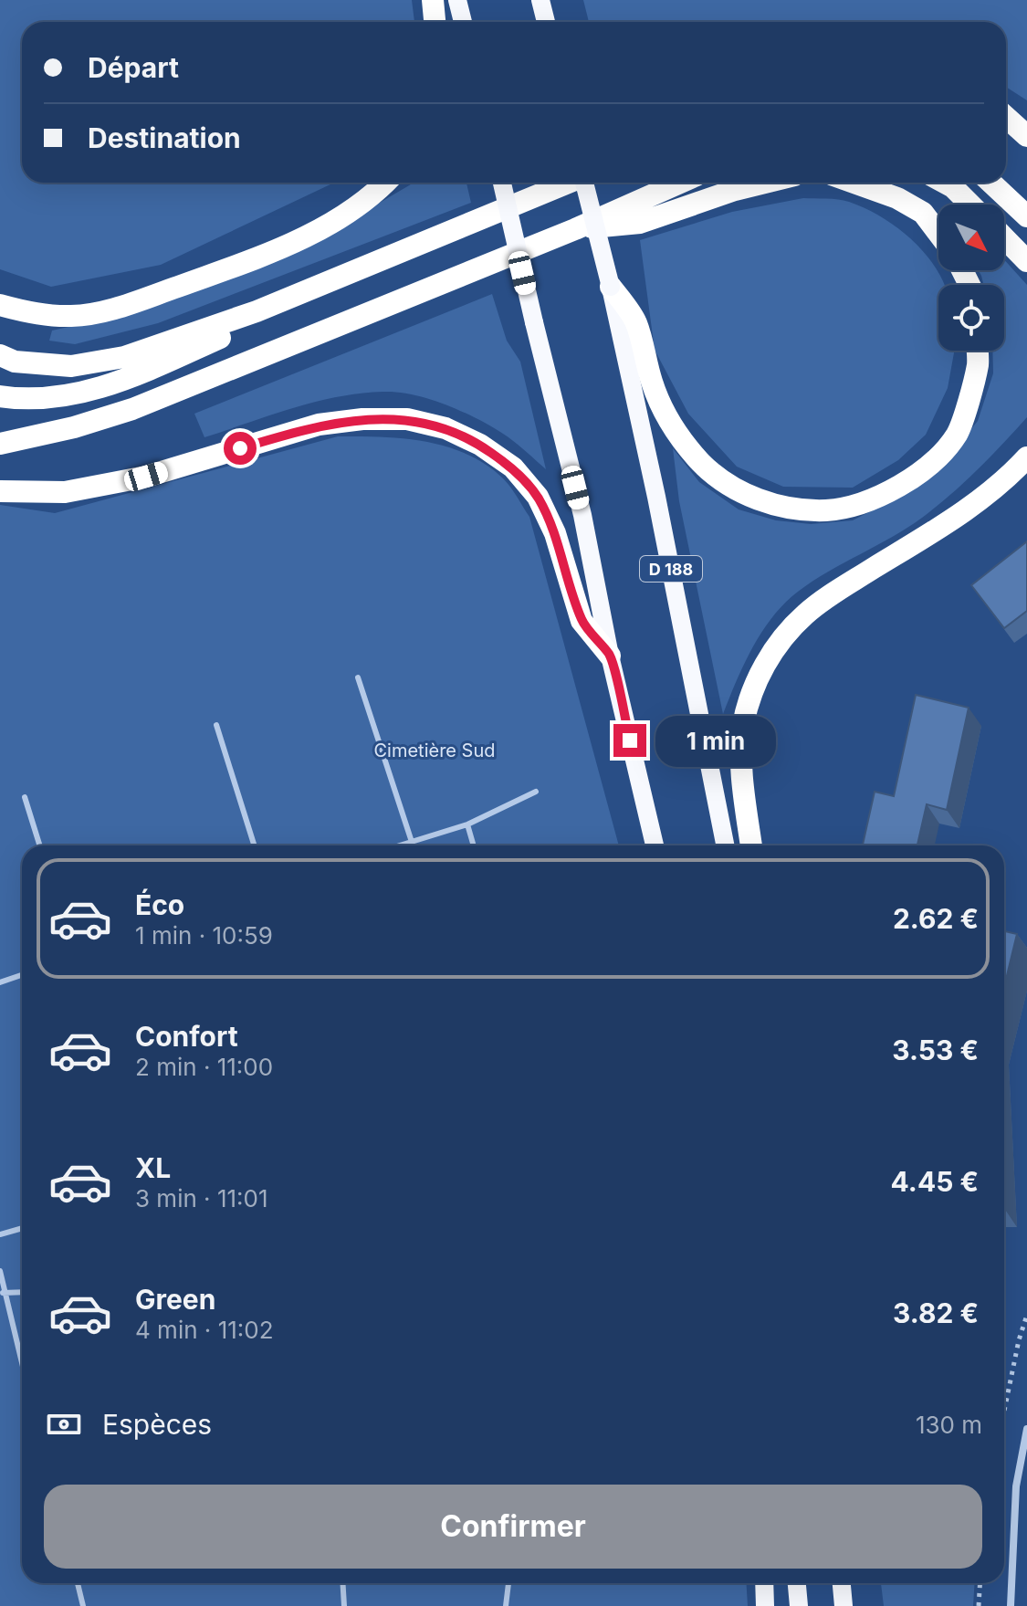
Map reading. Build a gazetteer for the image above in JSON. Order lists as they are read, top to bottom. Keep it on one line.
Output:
{"streets":{"main road":["D 188"]},"parks":["Cimetière Sud"],"north":"bottom right","page":{"banner":["Départ","Destination"],"bubble":"1 min","list":[{"name":"Éco","note":"1 min · 10:59","value":"2.62 €"},{"name":"Confort","note":"2 min · 11:00","value":"3.53 €"},{"name":"XL","note":"3 min · 11:01","value":"4.45 €"},{"name":"Green","note":"4 min · 11:02","value":"3.82 €"}],"pay":["Espèces","130 m"],"buttons":"Confirmer"}}
